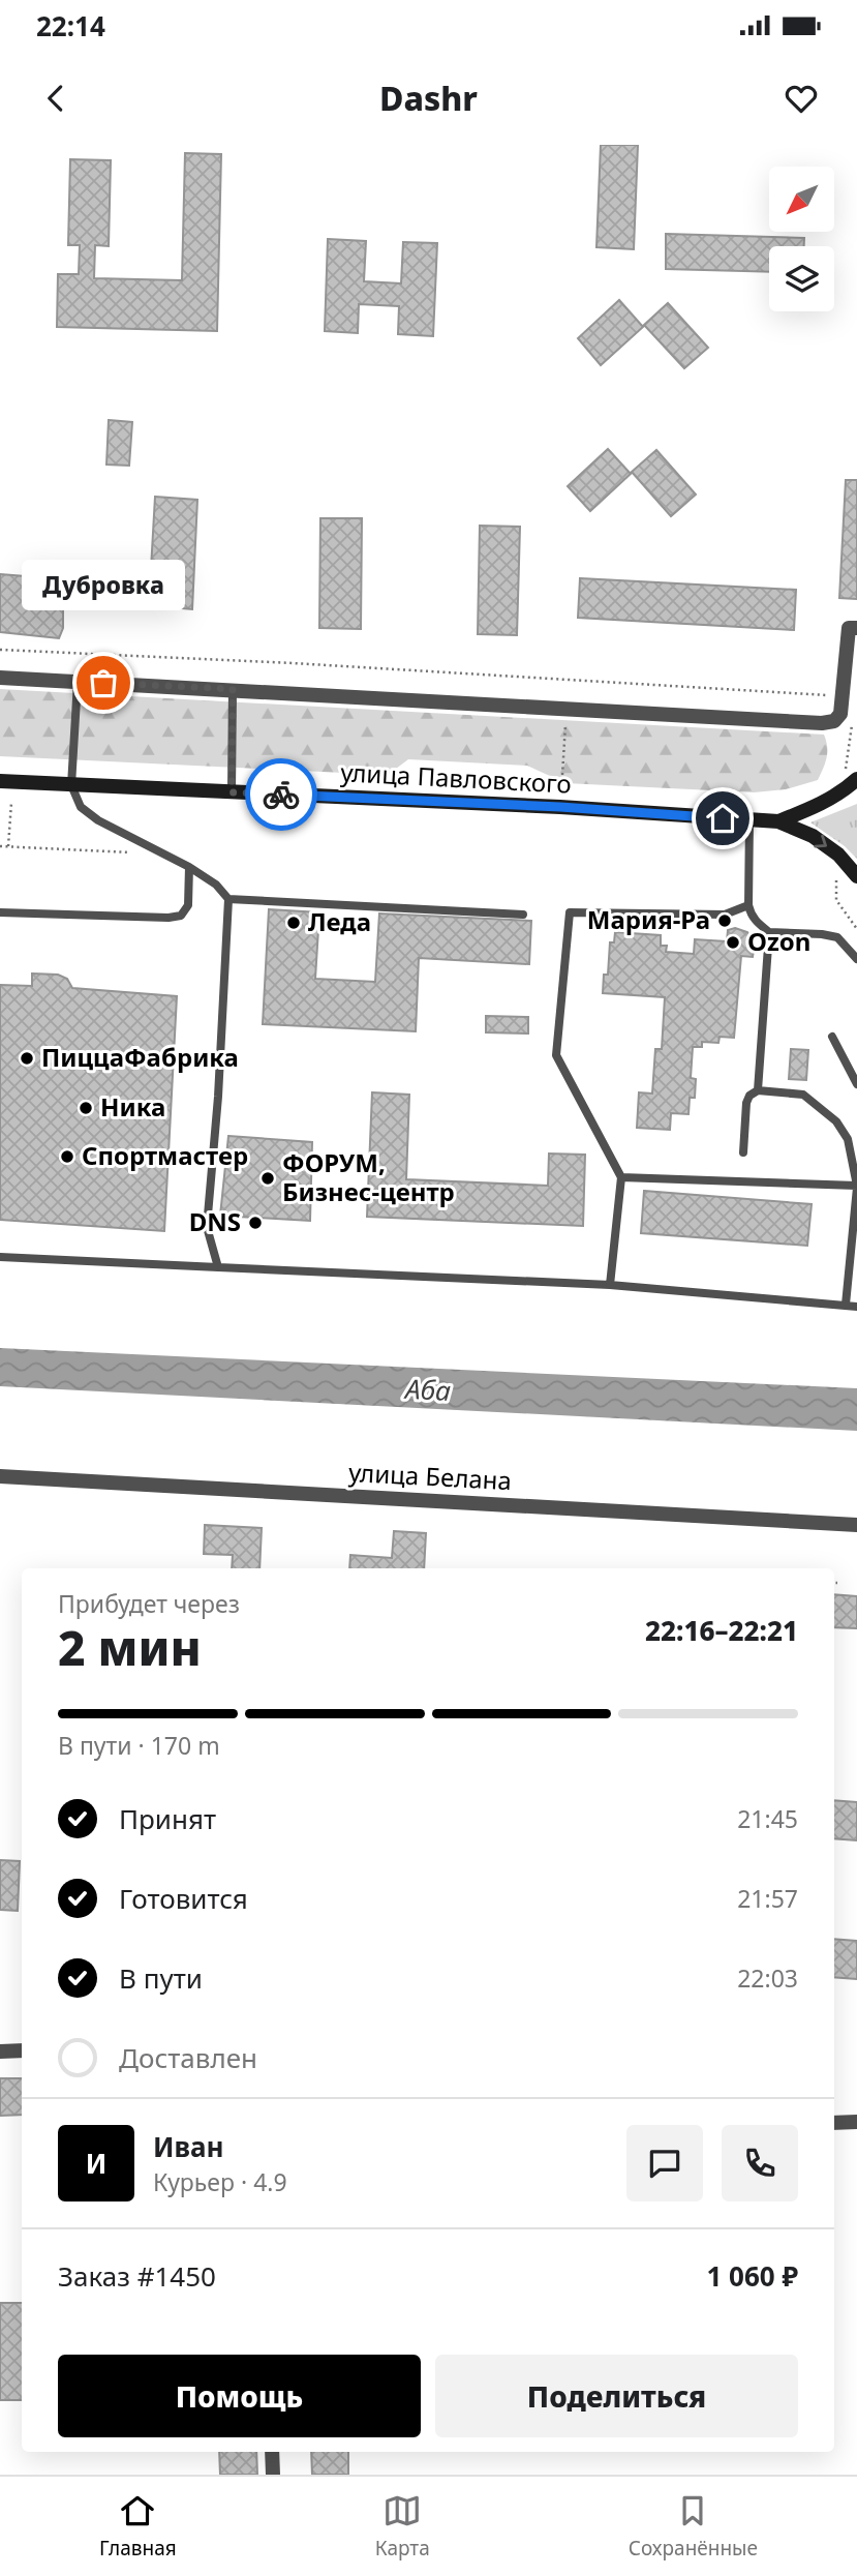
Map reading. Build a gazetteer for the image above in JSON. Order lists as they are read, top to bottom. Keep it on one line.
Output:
{"streets":{"main road":["улица Павловского"],"street":["улица Белана"]},"water":["Аба"],"places":["Дубровка","Мария-Ра","Леда","Ozon","ПиццаФабрика","Ника","Спортмастер","ФОРУМ, Бизнес-центр","DNS"],"north":"bottom left","page":{"status":"22:14","header":"Dashr","bubble":"Дубровка","heading":["2 мин","Прибудет через","22:16–22:21"],"panel":["Иван","Курьер · 4.9","Заказ #1450","1 060 ₽"],"bar":"В пути · 170 m","list":[["Принят","21:45"],["Готовится","21:57"],["В пути","22:03"],"Доставлен"],"round":"И","buttons":["Помощь","Поделиться"],"tabs":["Главная","Карта","Сохранённые"]}}
